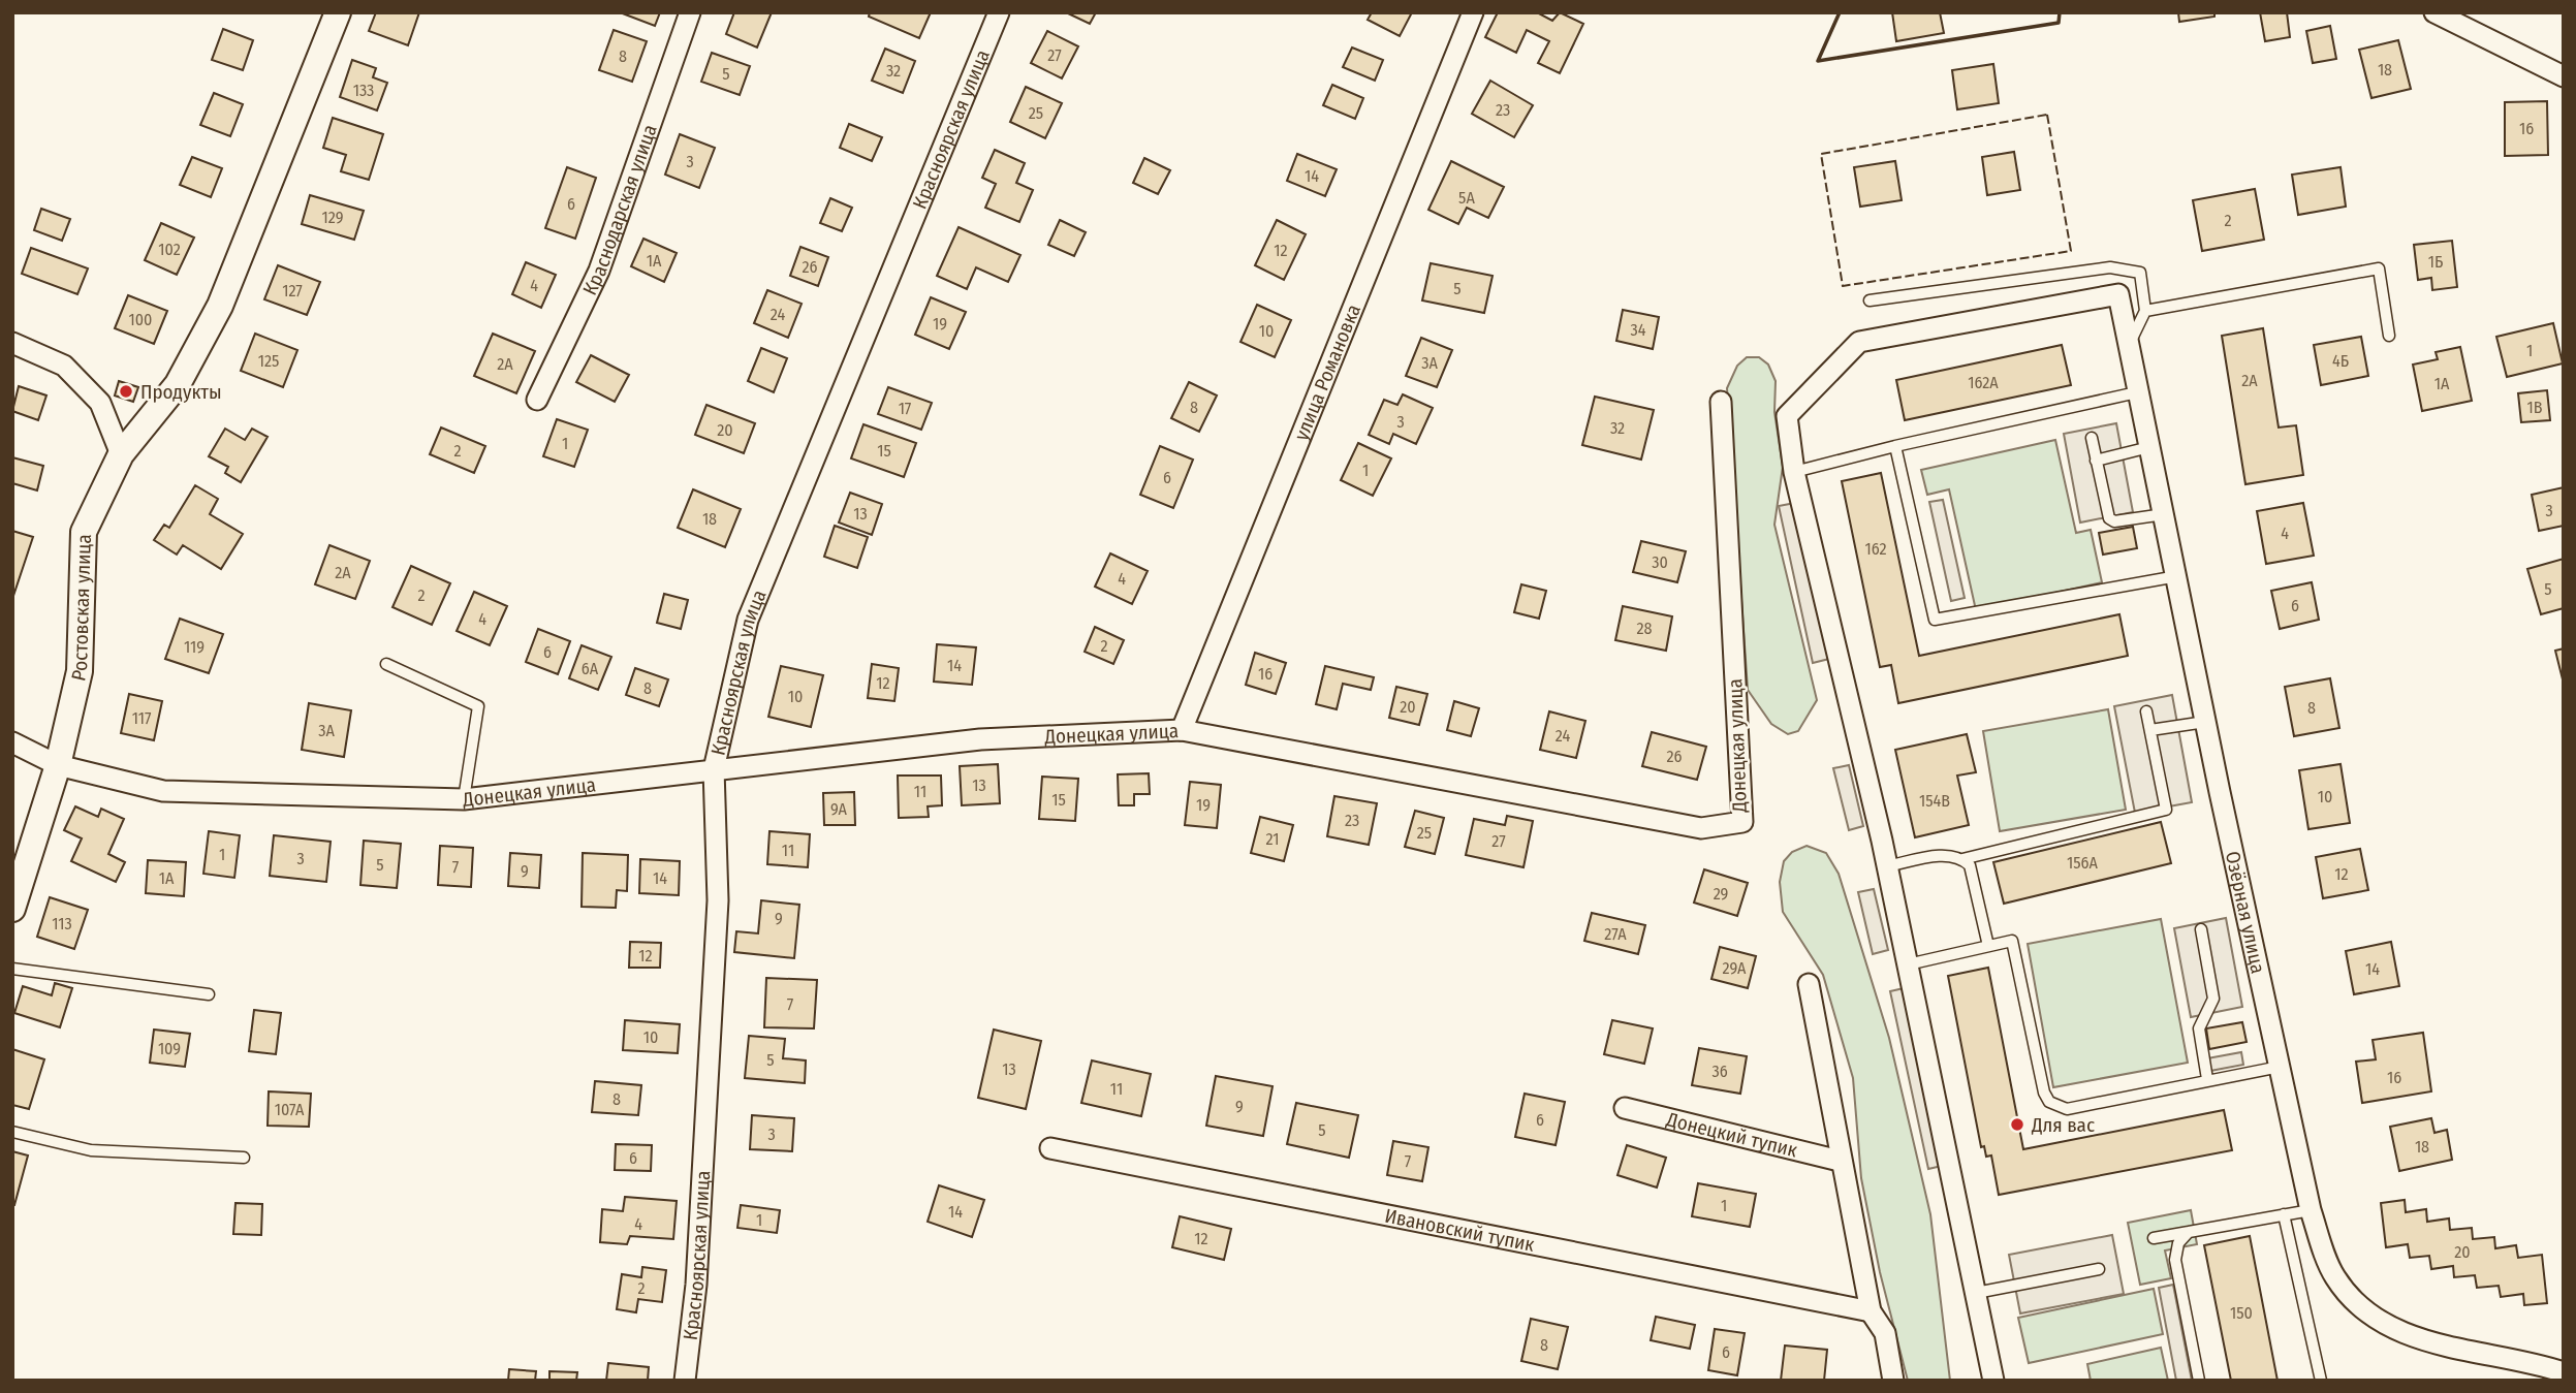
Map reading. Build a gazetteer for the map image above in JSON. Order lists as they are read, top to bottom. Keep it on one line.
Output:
{"streets":{"street":["Красноярская улица","Краснодарская улица","улица Романовка","Ростовская улица","Донецкая улица","Озёрная улица","Донецкий тупик","Ивановский тупик"]},"crossings":[["Красноярская улица","Донецкая улица"],["улица Романовка","Донецкая улица"],["Ростовская улица","Донецкая улица"]],"places":["Продукты","Для вас"],"house_numbers":["27","8","18","32","5","133","23","25","16","3","14","5А","6","129","2","102","12","1А","1Б","26","4","5","127","24","100","19","34","10","1","125","4Б","3А","2А","2А","162А","1А","8","1В","17","3","32","20","1","2","15","1","6","3","13","18","4","162","30","2А","4","5","2","6","4","28","2","119","6","14","6А","16","12","8","10","20","8","117","3А","24","26","13","11","10","15","154В","19","9А","23","25","21","27","11","1","3","156А","5","7","9","12","1А","14","29","9","113","27А","12","29А","14","7","10","109","5","13","36","16","11","8","9","107А","6","5","3","18","6","7","1","14","1","4","12","20","2","150","8","6"]}
